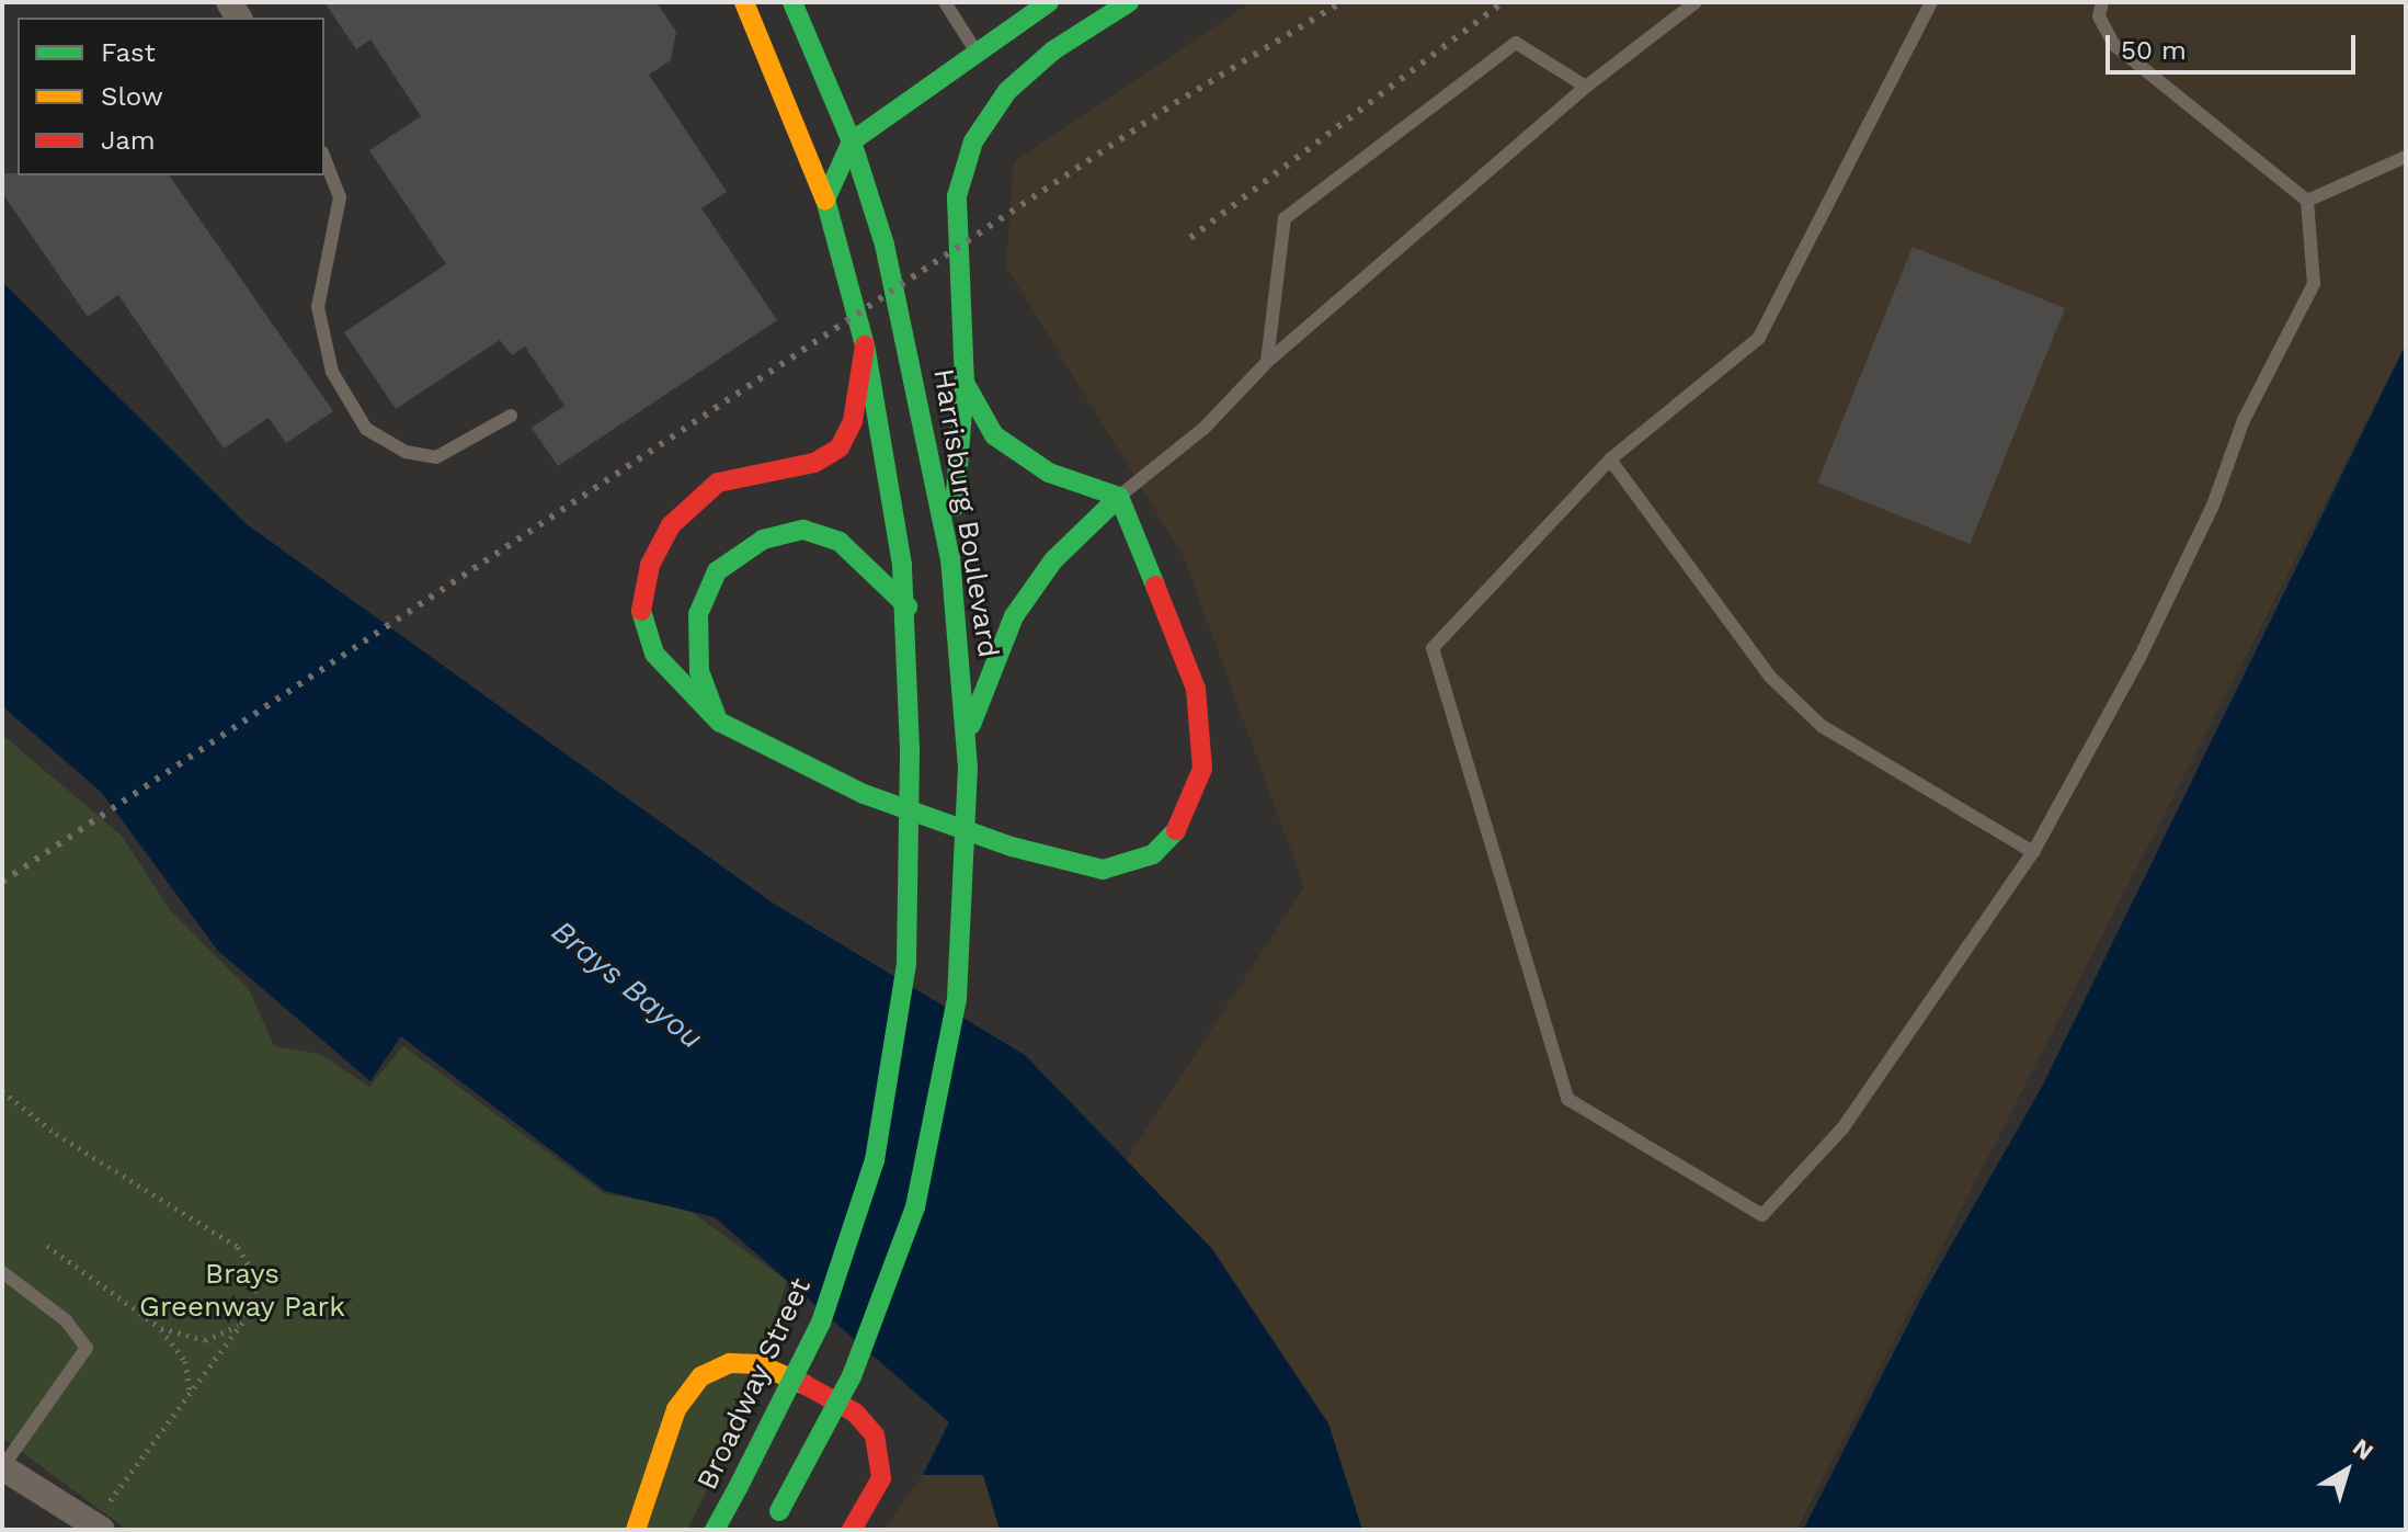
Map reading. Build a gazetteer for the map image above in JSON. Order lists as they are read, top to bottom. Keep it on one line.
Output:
{"streets":{"main road":["Harrisburg Boulevard","Broadway Street"]},"water":["Brays Bayou"],"parks":["Brays Greenway Park"],"legend":["Fast","Slow","Jam"],"scale_bar":"50 m","north":"top right"}
